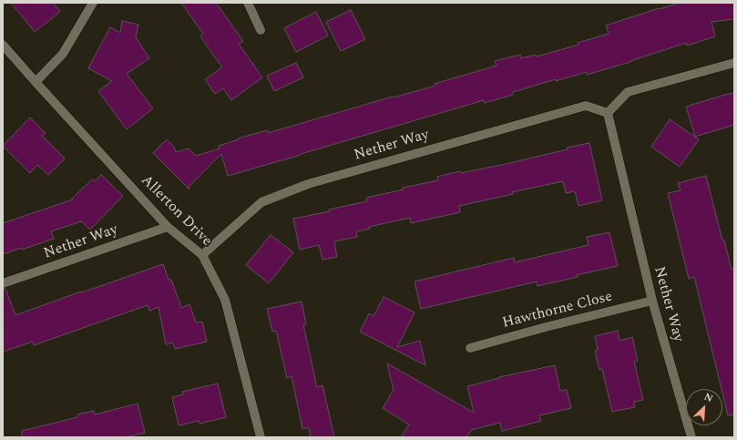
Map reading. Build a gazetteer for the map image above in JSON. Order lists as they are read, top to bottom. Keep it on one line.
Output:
{"streets":{"street":["Nether Way","Allerton Drive","Hawthorne Close"]},"crossings":[["Nether Way","Allerton Drive"],["Nether Way","Hawthorne Close"]],"north":"top right"}
